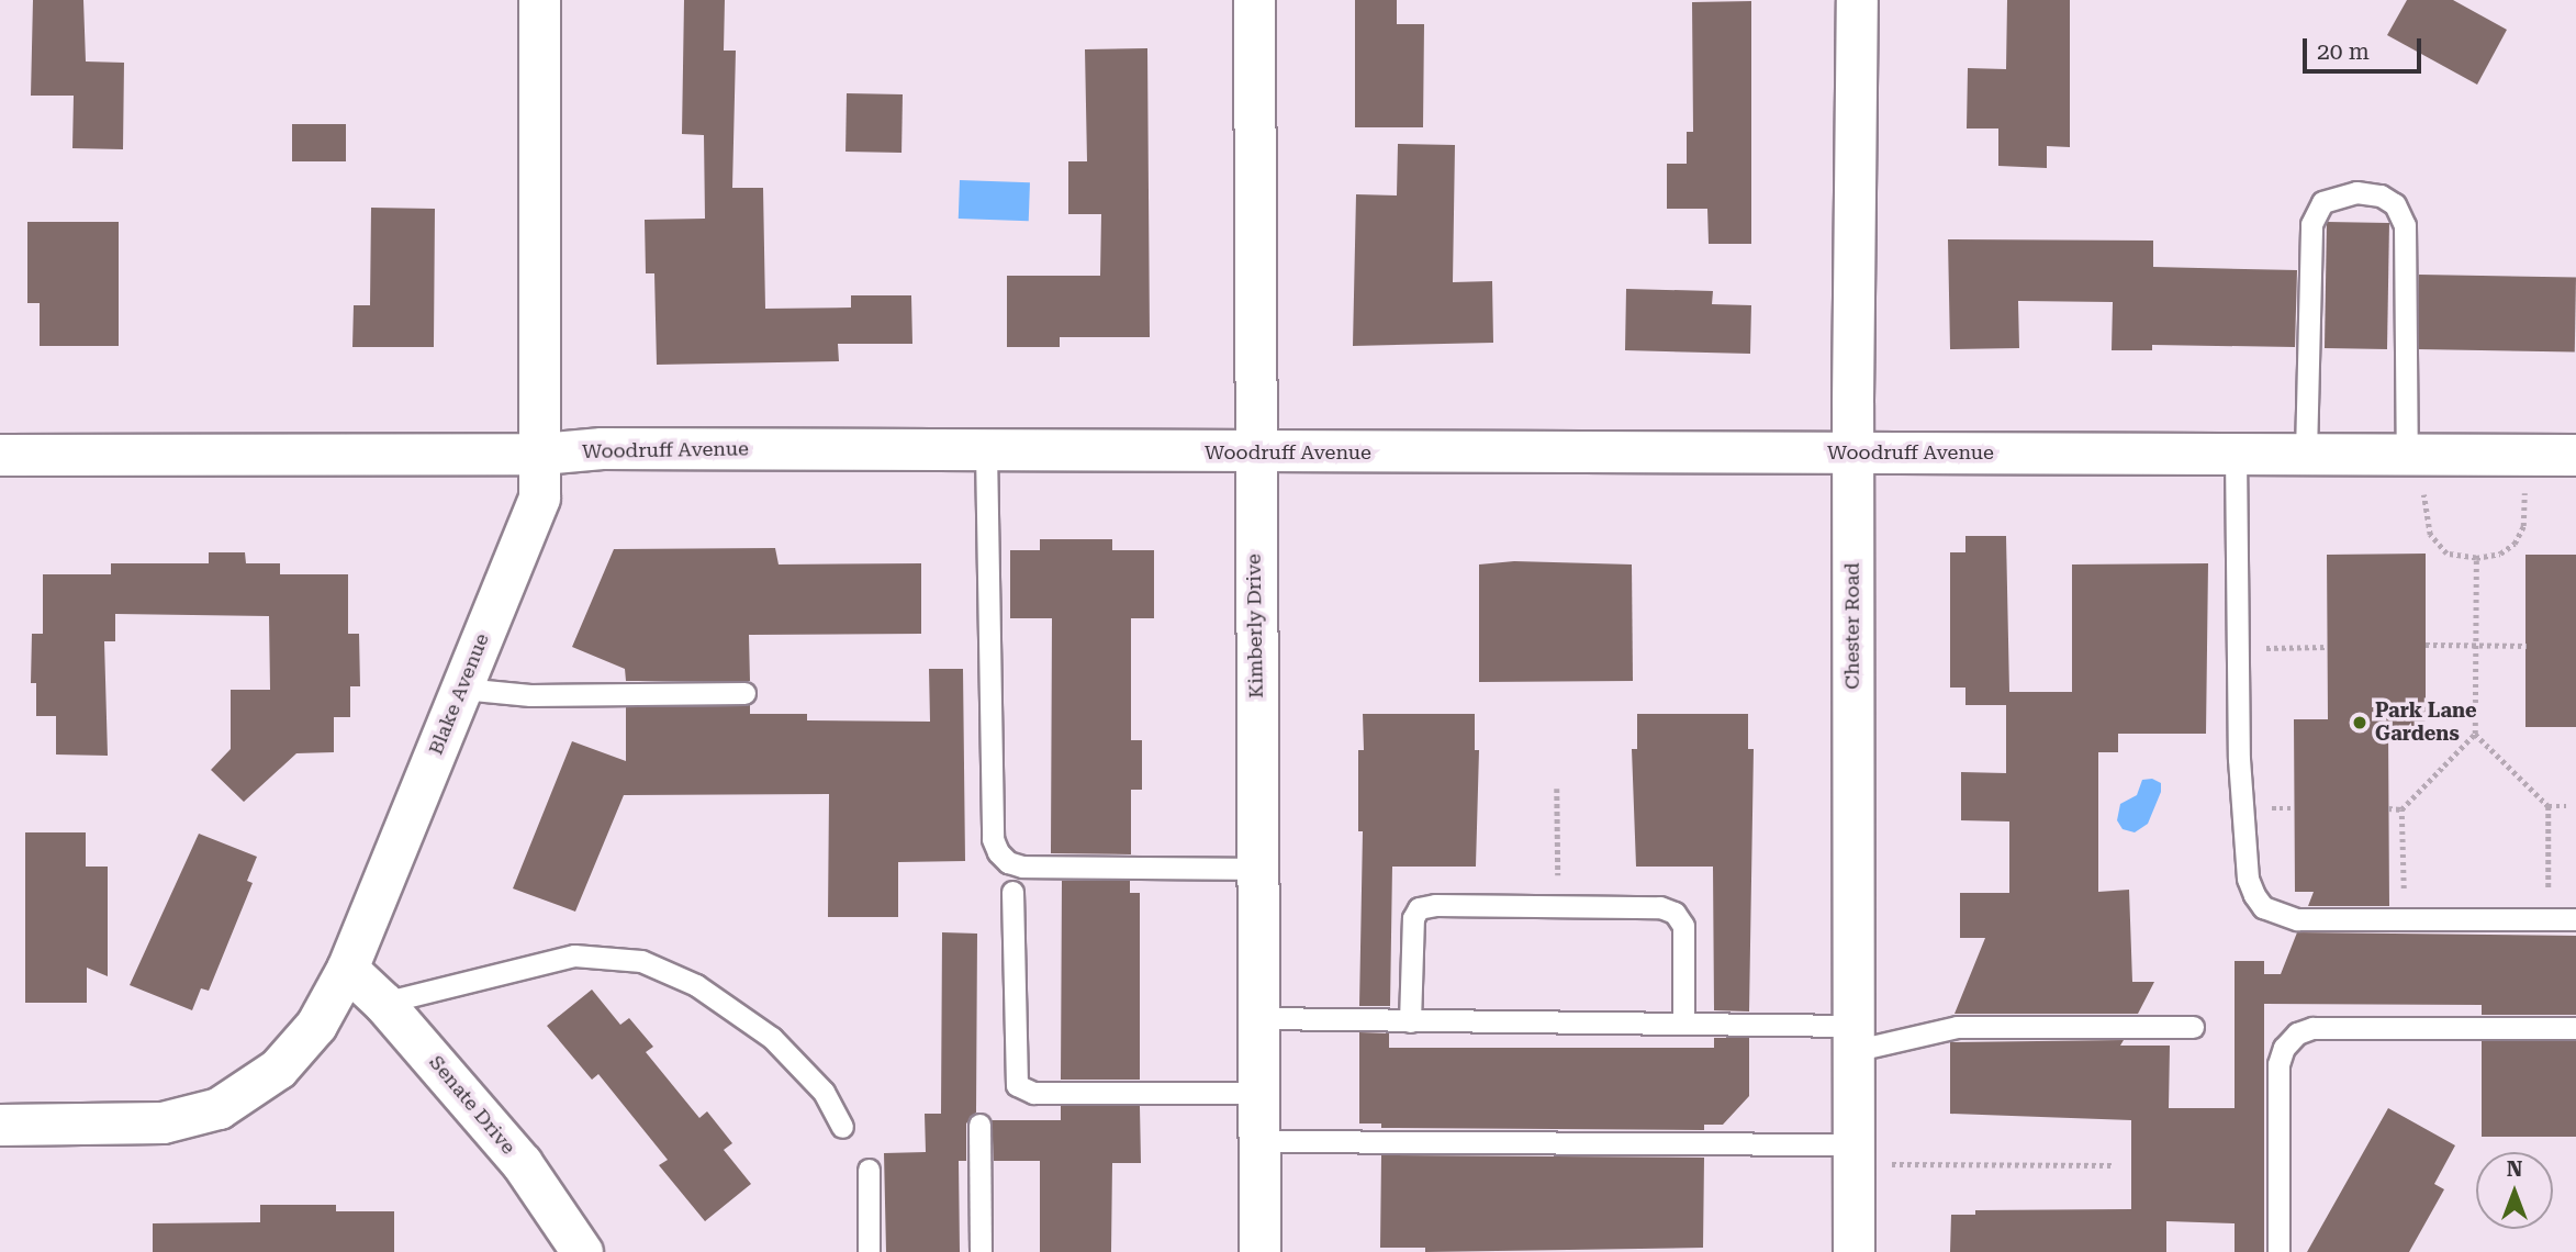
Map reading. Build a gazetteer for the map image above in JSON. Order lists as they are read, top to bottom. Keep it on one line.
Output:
{"streets":{"street":["Woodruff Avenue","Kimberly Drive","Chester Road","Blake Avenue","Senate Drive"]},"crossings":[["Woodruff Avenue","Kimberly Drive"],["Woodruff Avenue","Chester Road"],["Woodruff Avenue","Blake Avenue"],["Blake Avenue","Senate Drive"]],"places":["Park Lane Gardens"],"scale_bar":"20 m","north":"top"}
